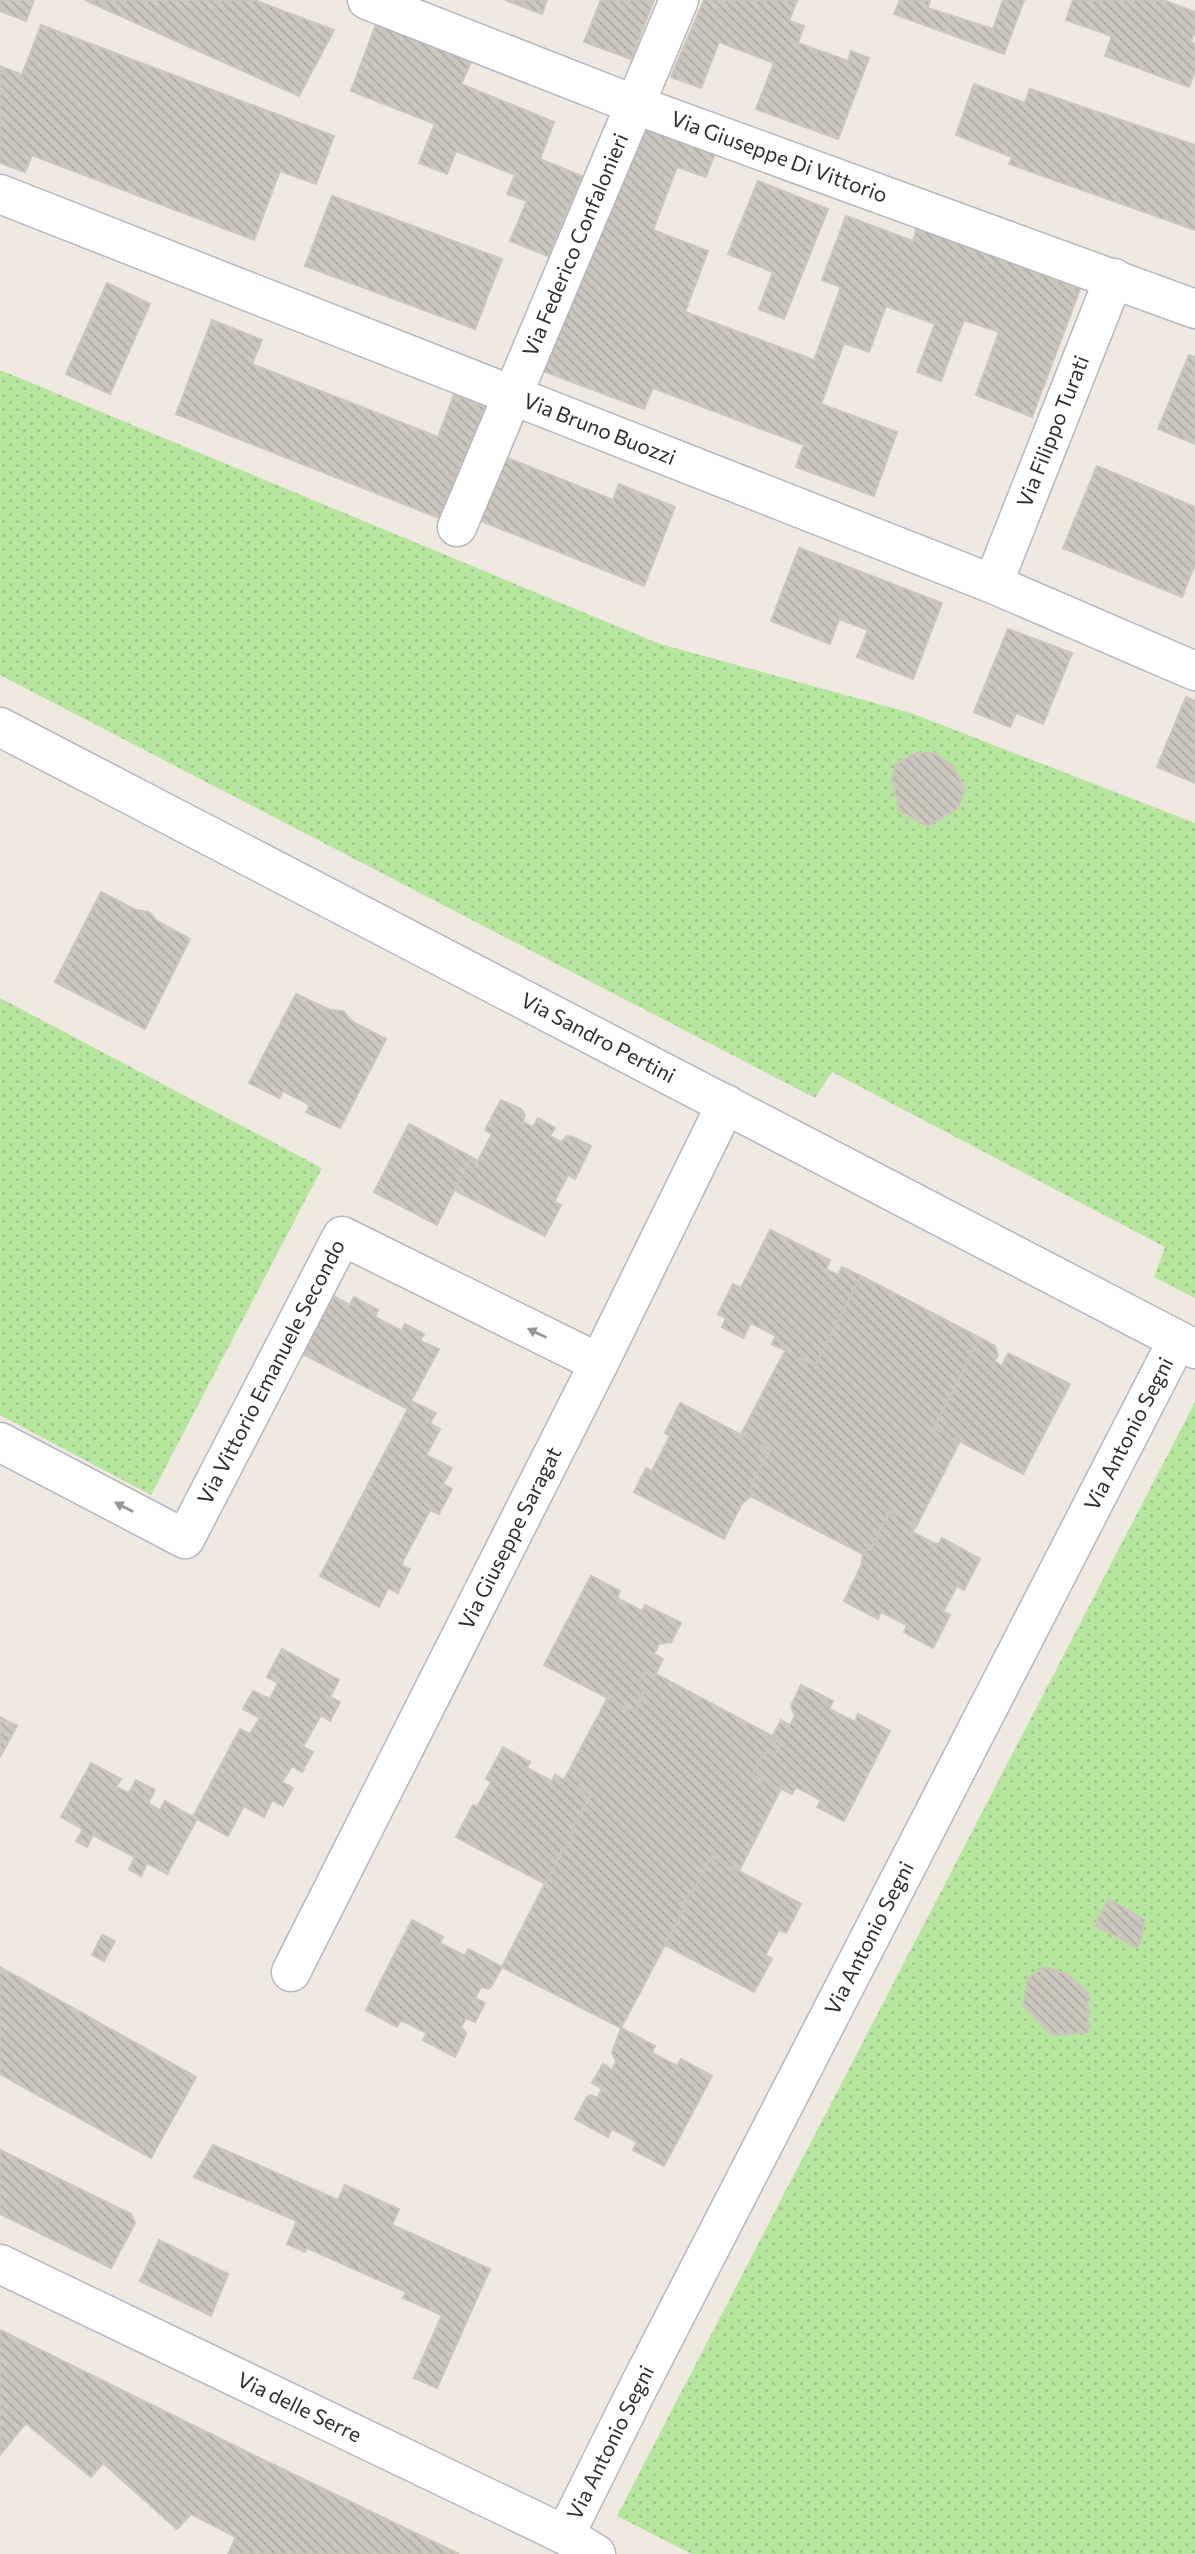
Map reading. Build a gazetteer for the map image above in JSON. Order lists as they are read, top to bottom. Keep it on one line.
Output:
{"streets":{"street":["Via Giuseppe Di Vittorio","Via Federico Confalonieri","Via Bruno Buozzi","Via Filippo Turati","Via Sandro Pertini","Via Vittorio Emanuele Secondo","Via Antonio Segni","Via Giuseppe Saragat","Via delle Serre"]},"crossings":[["Via Giuseppe Di Vittorio","Via Federico Confalonieri"],["Via Giuseppe Di Vittorio","Via Filippo Turati"],["Via Federico Confalonieri","Via Bruno Buozzi"],["Via Bruno Buozzi","Via Filippo Turati"],["Via Sandro Pertini","Via Antonio Segni"],["Via Sandro Pertini","Via Giuseppe Saragat"],["Via Vittorio Emanuele Secondo","Via Giuseppe Saragat"],["Via Antonio Segni","Via delle Serre"]]}
